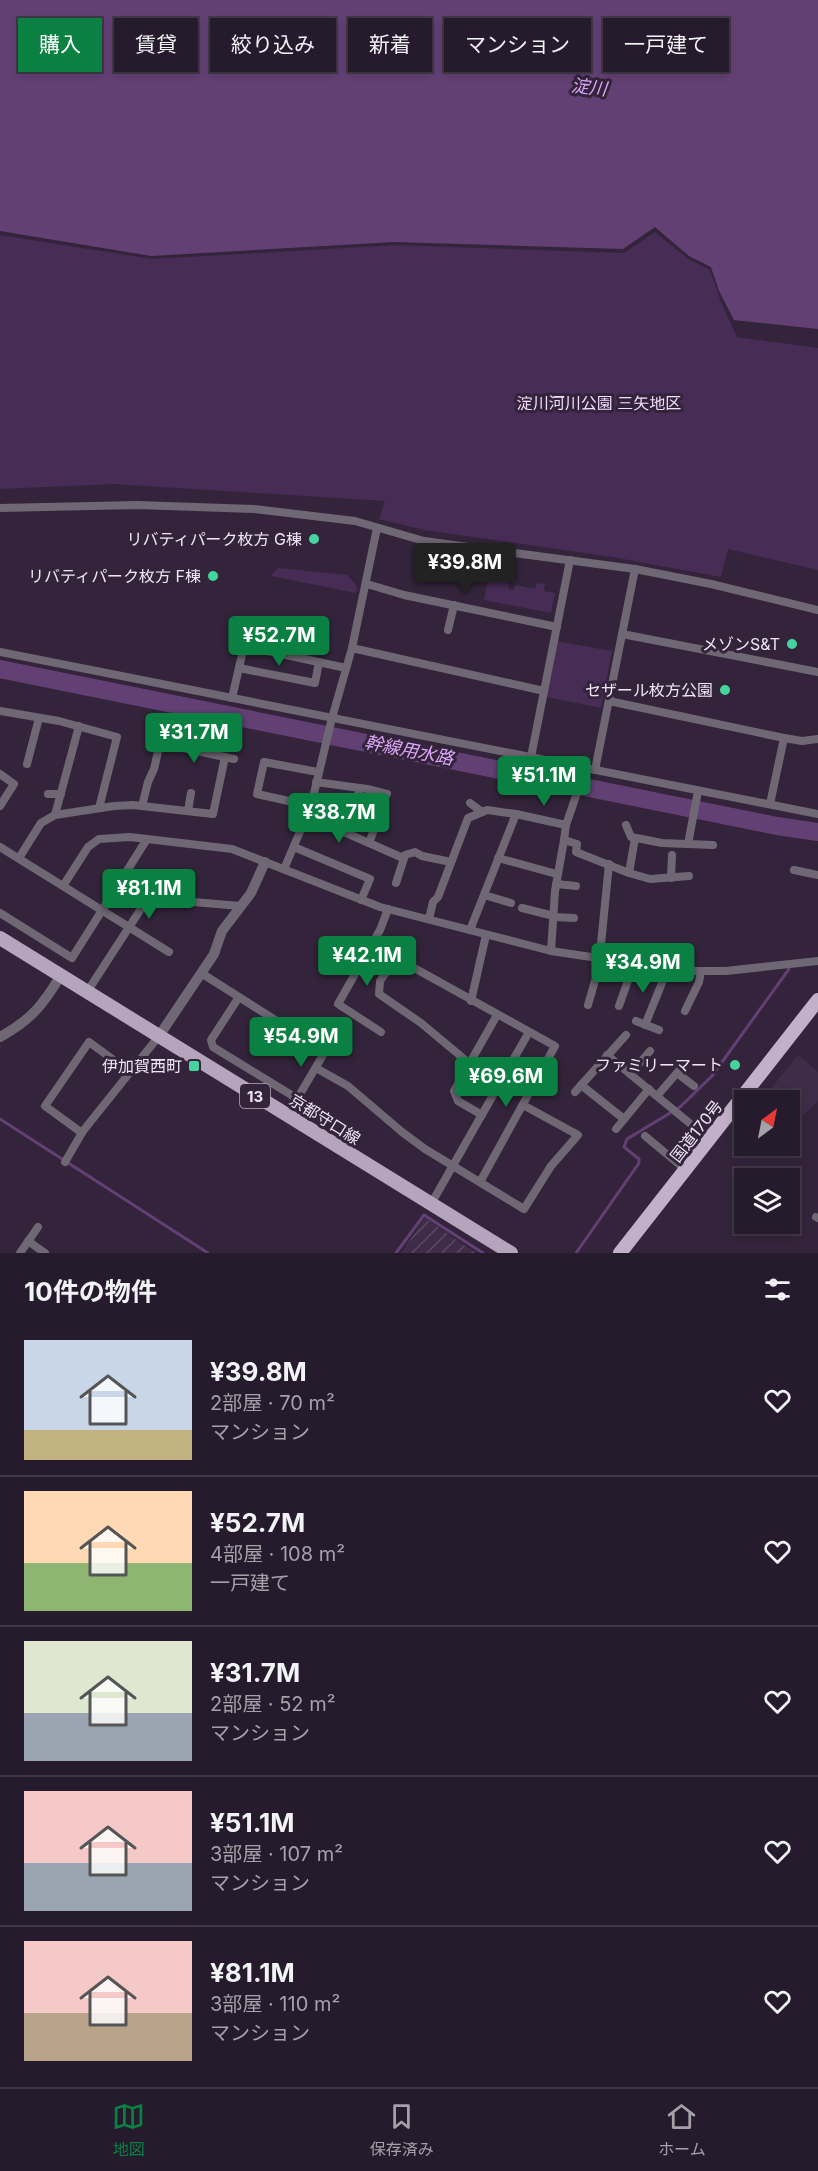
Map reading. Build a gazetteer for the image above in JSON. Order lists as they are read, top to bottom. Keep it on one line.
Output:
{"streets":{"highway":["国道170号"],"main road":["13","京都守口線"]},"water":["淀川","幹線用水路"],"parks":["淀川河川公園 三矢地区"],"places":{"other":["リバティパーク枚方 G棟","リバティパーク枚方 F棟","メゾンS&T","セザール枚方公園","ファミリーマート"],"transit":["伊加賀西町"]},"north":"top right","page":{"chip":["購入","賃貸","絞り込み","新着","マンション","一戸建て"],"price":["¥39.8M","¥52.7M","¥31.7M","¥51.1M","¥38.7M","¥81.1M","¥42.1M","¥34.9M","¥54.9M","¥69.6M"],"heading":"10件の物件","list":[{"name":"¥39.8M","note":"2部屋 · 70 m² · マンション"},{"name":"¥52.7M","note":"4部屋 · 108 m² · 一戸建て"},{"name":"¥31.7M","note":"2部屋 · 52 m² · マンション"},{"name":"¥51.1M","note":"3部屋 · 107 m² · マンション"},{"name":"¥81.1M","note":"3部屋 · 110 m² · マンション"}],"tabs":["地図","保存済み","ホーム"]}}
